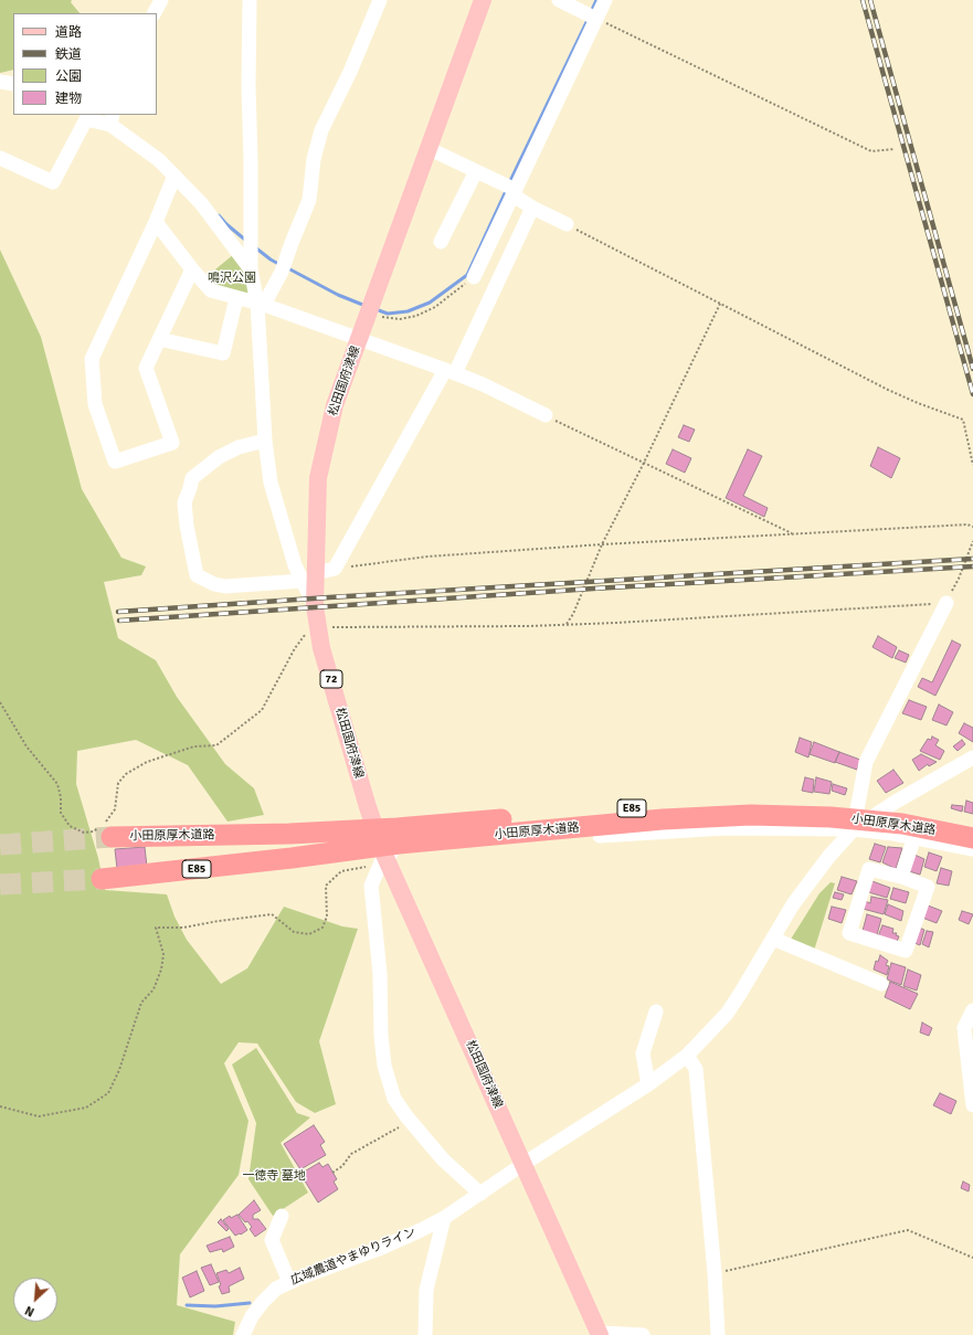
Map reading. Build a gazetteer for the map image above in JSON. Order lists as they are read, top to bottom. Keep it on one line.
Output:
{"streets":{"highway":["E85","小田原厚木道路"],"main road":["松田国府津線","72"],"street":["広域農道やまゆりライン"]},"crossings":[["松田国府津線","広域農道やまゆりライン"]],"parks":["鳴沢公園","一徳寺 墓地"],"legend":["道路","鉄道","公園","建物"],"north":"bottom left"}
